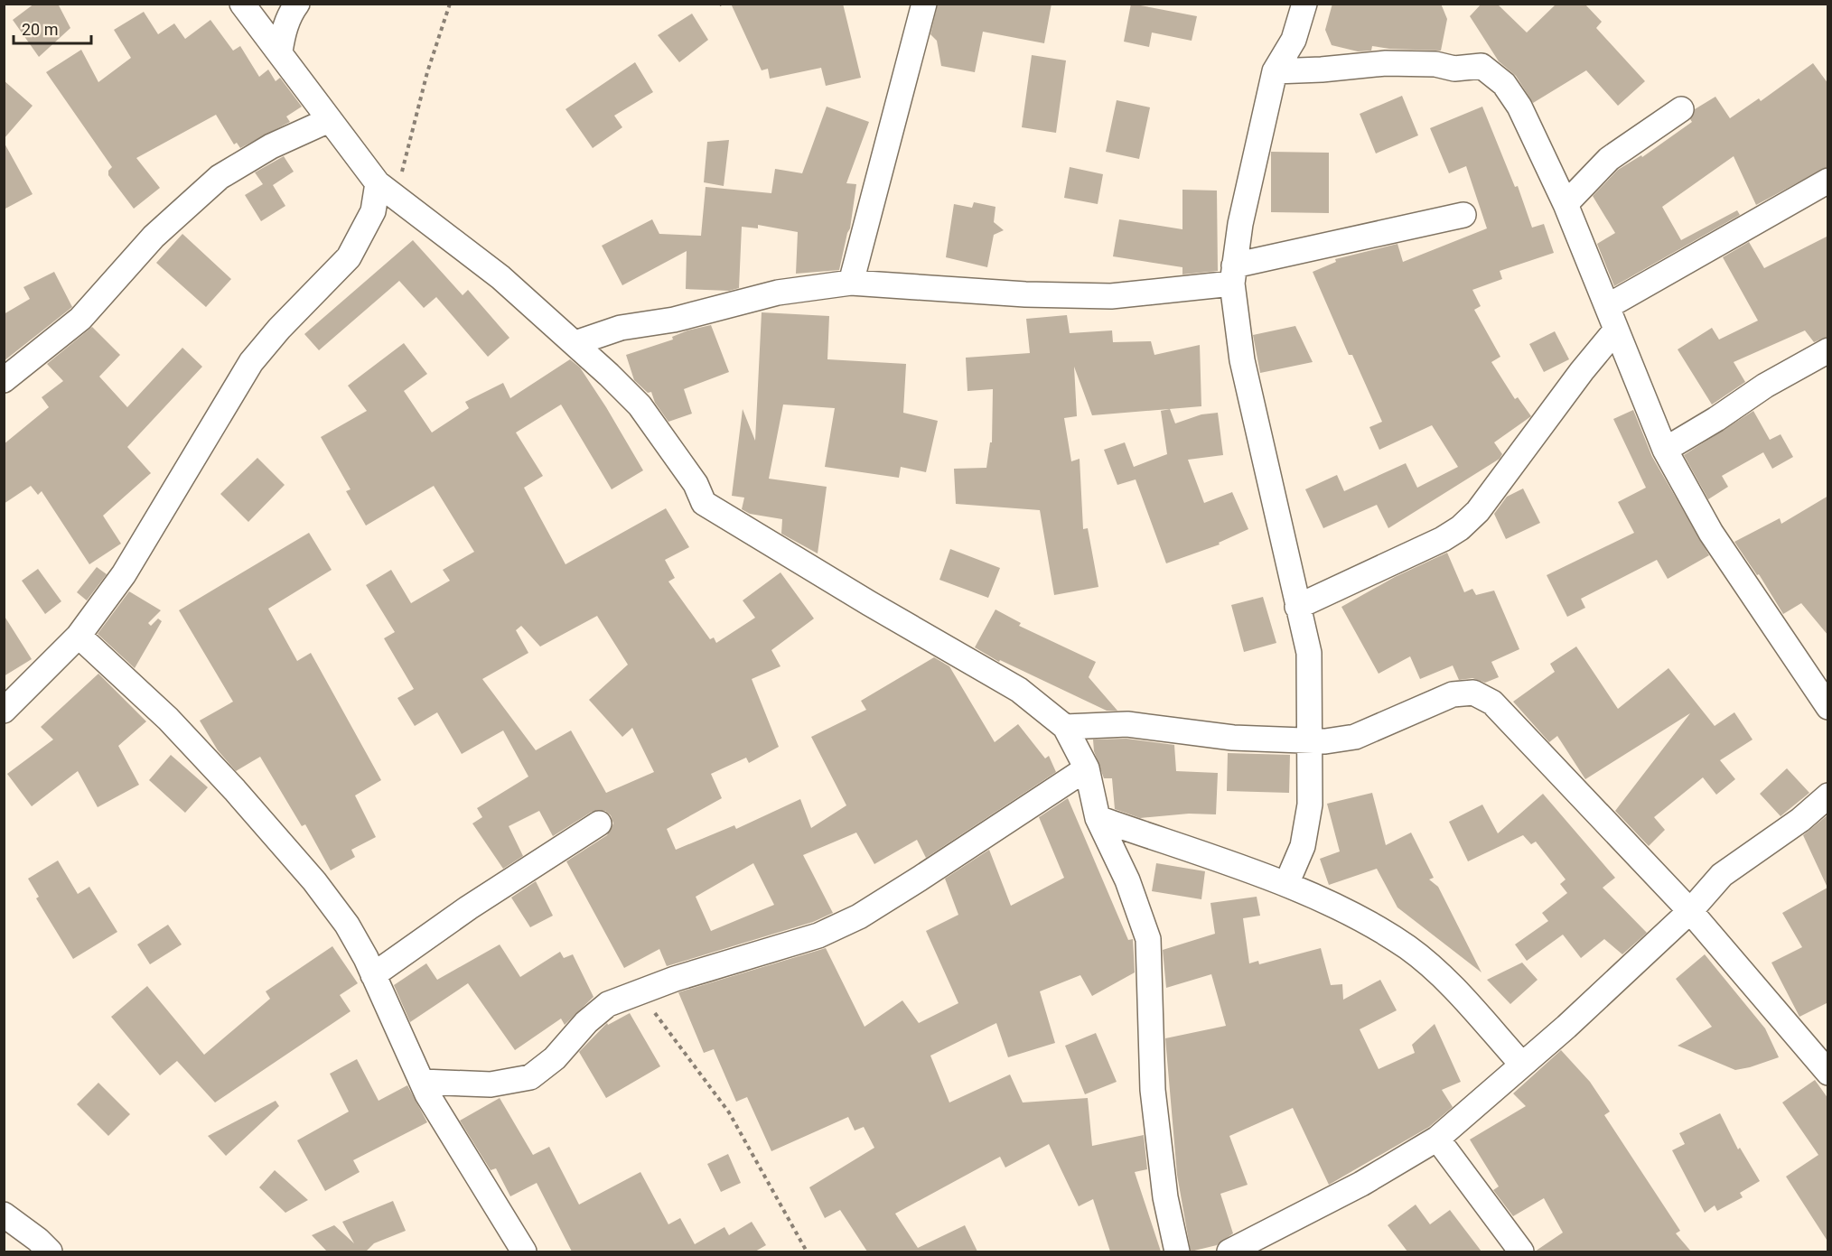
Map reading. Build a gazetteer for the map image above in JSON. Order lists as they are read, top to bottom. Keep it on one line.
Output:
{"scale_bar":"20 m"}
